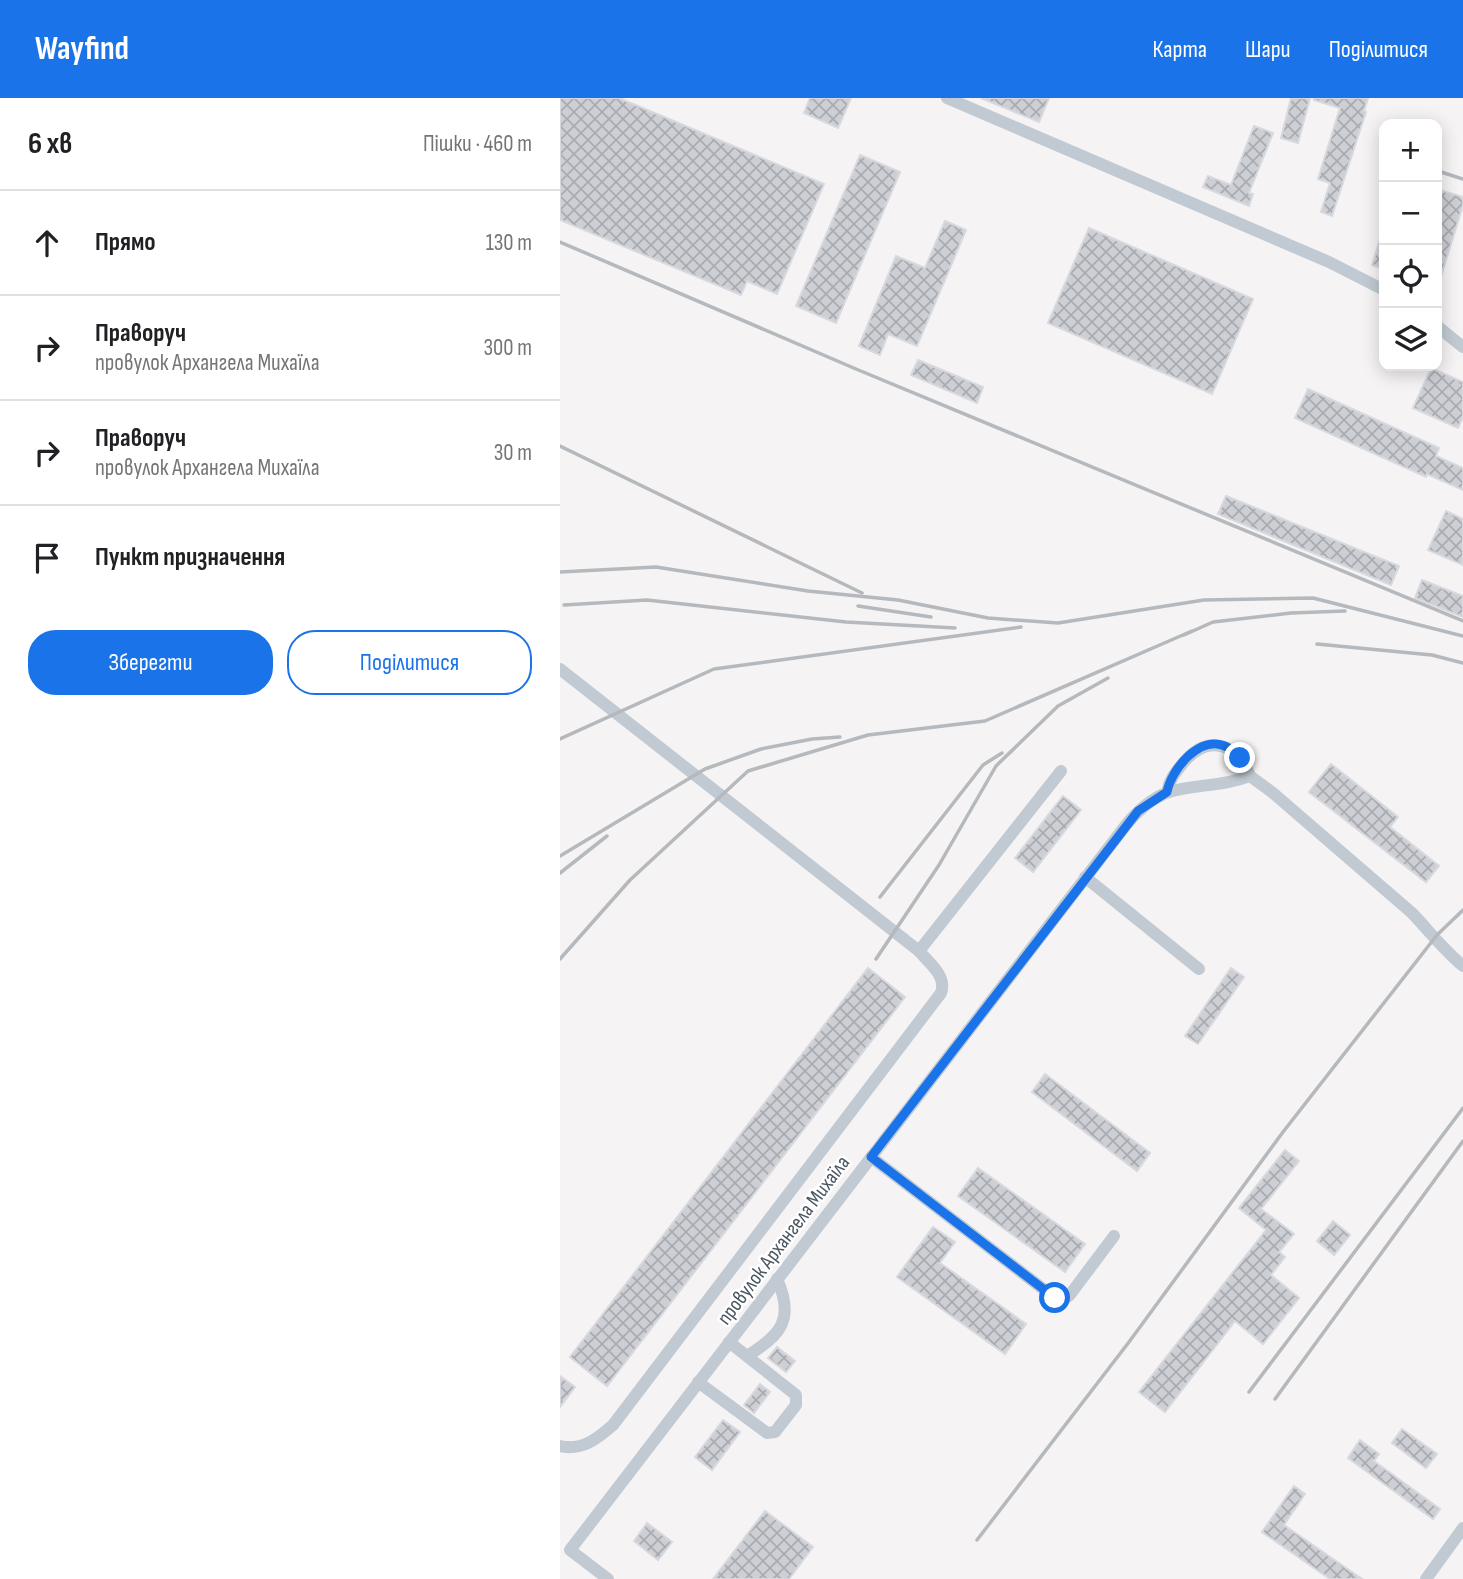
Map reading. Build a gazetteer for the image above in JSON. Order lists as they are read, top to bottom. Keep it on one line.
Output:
{"streets":{"street":["провулок Архангела Михаїла"]},"page":{"header":"Wayfind","nav":["Карта","Шари","Поділитися"],"heading":["6 хв","Пішки · 460 m"],"map_buttons":["+","−"],"list":[["Прямо","130 m"],["Праворуч","провулок Архангела Михаїла","300 m"],["Праворуч","провулок Архангела Михаїла","30 m"],"Пункт призначення"],"buttons":["Зберегти","Поділитися"]}}
